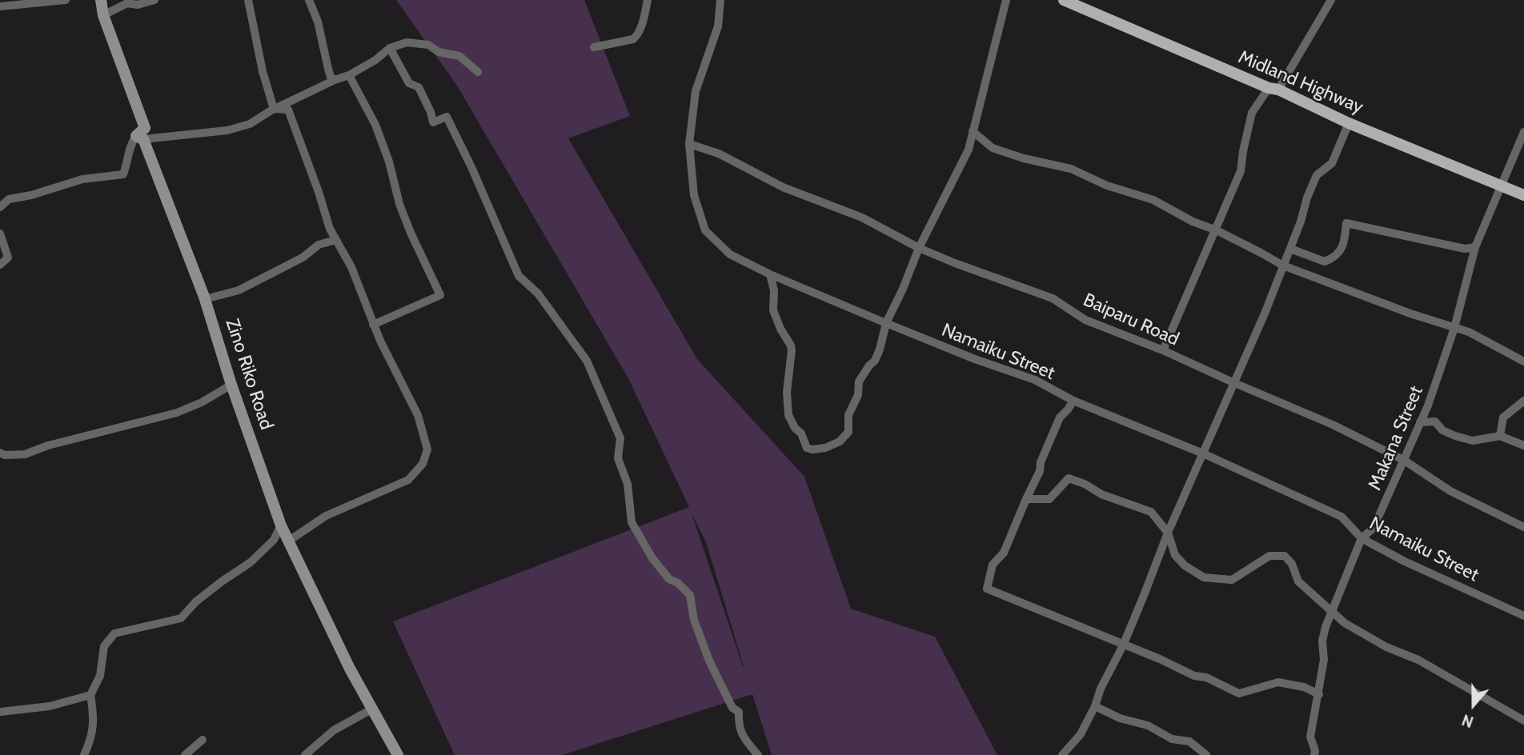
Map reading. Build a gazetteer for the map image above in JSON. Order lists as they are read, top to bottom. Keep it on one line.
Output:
{"streets":{"main road":["Midland Highway"],"street":["Baiparu Road","Namaiku Street","Zino Riko Road","Makana Street"]},"crossings":[["Midland Highway","Makana Street"],["Baiparu Road","Namaiku Street"],["Baiparu Road","Makana Street"],["Namaiku Street","Makana Street"]],"north":"bottom"}
